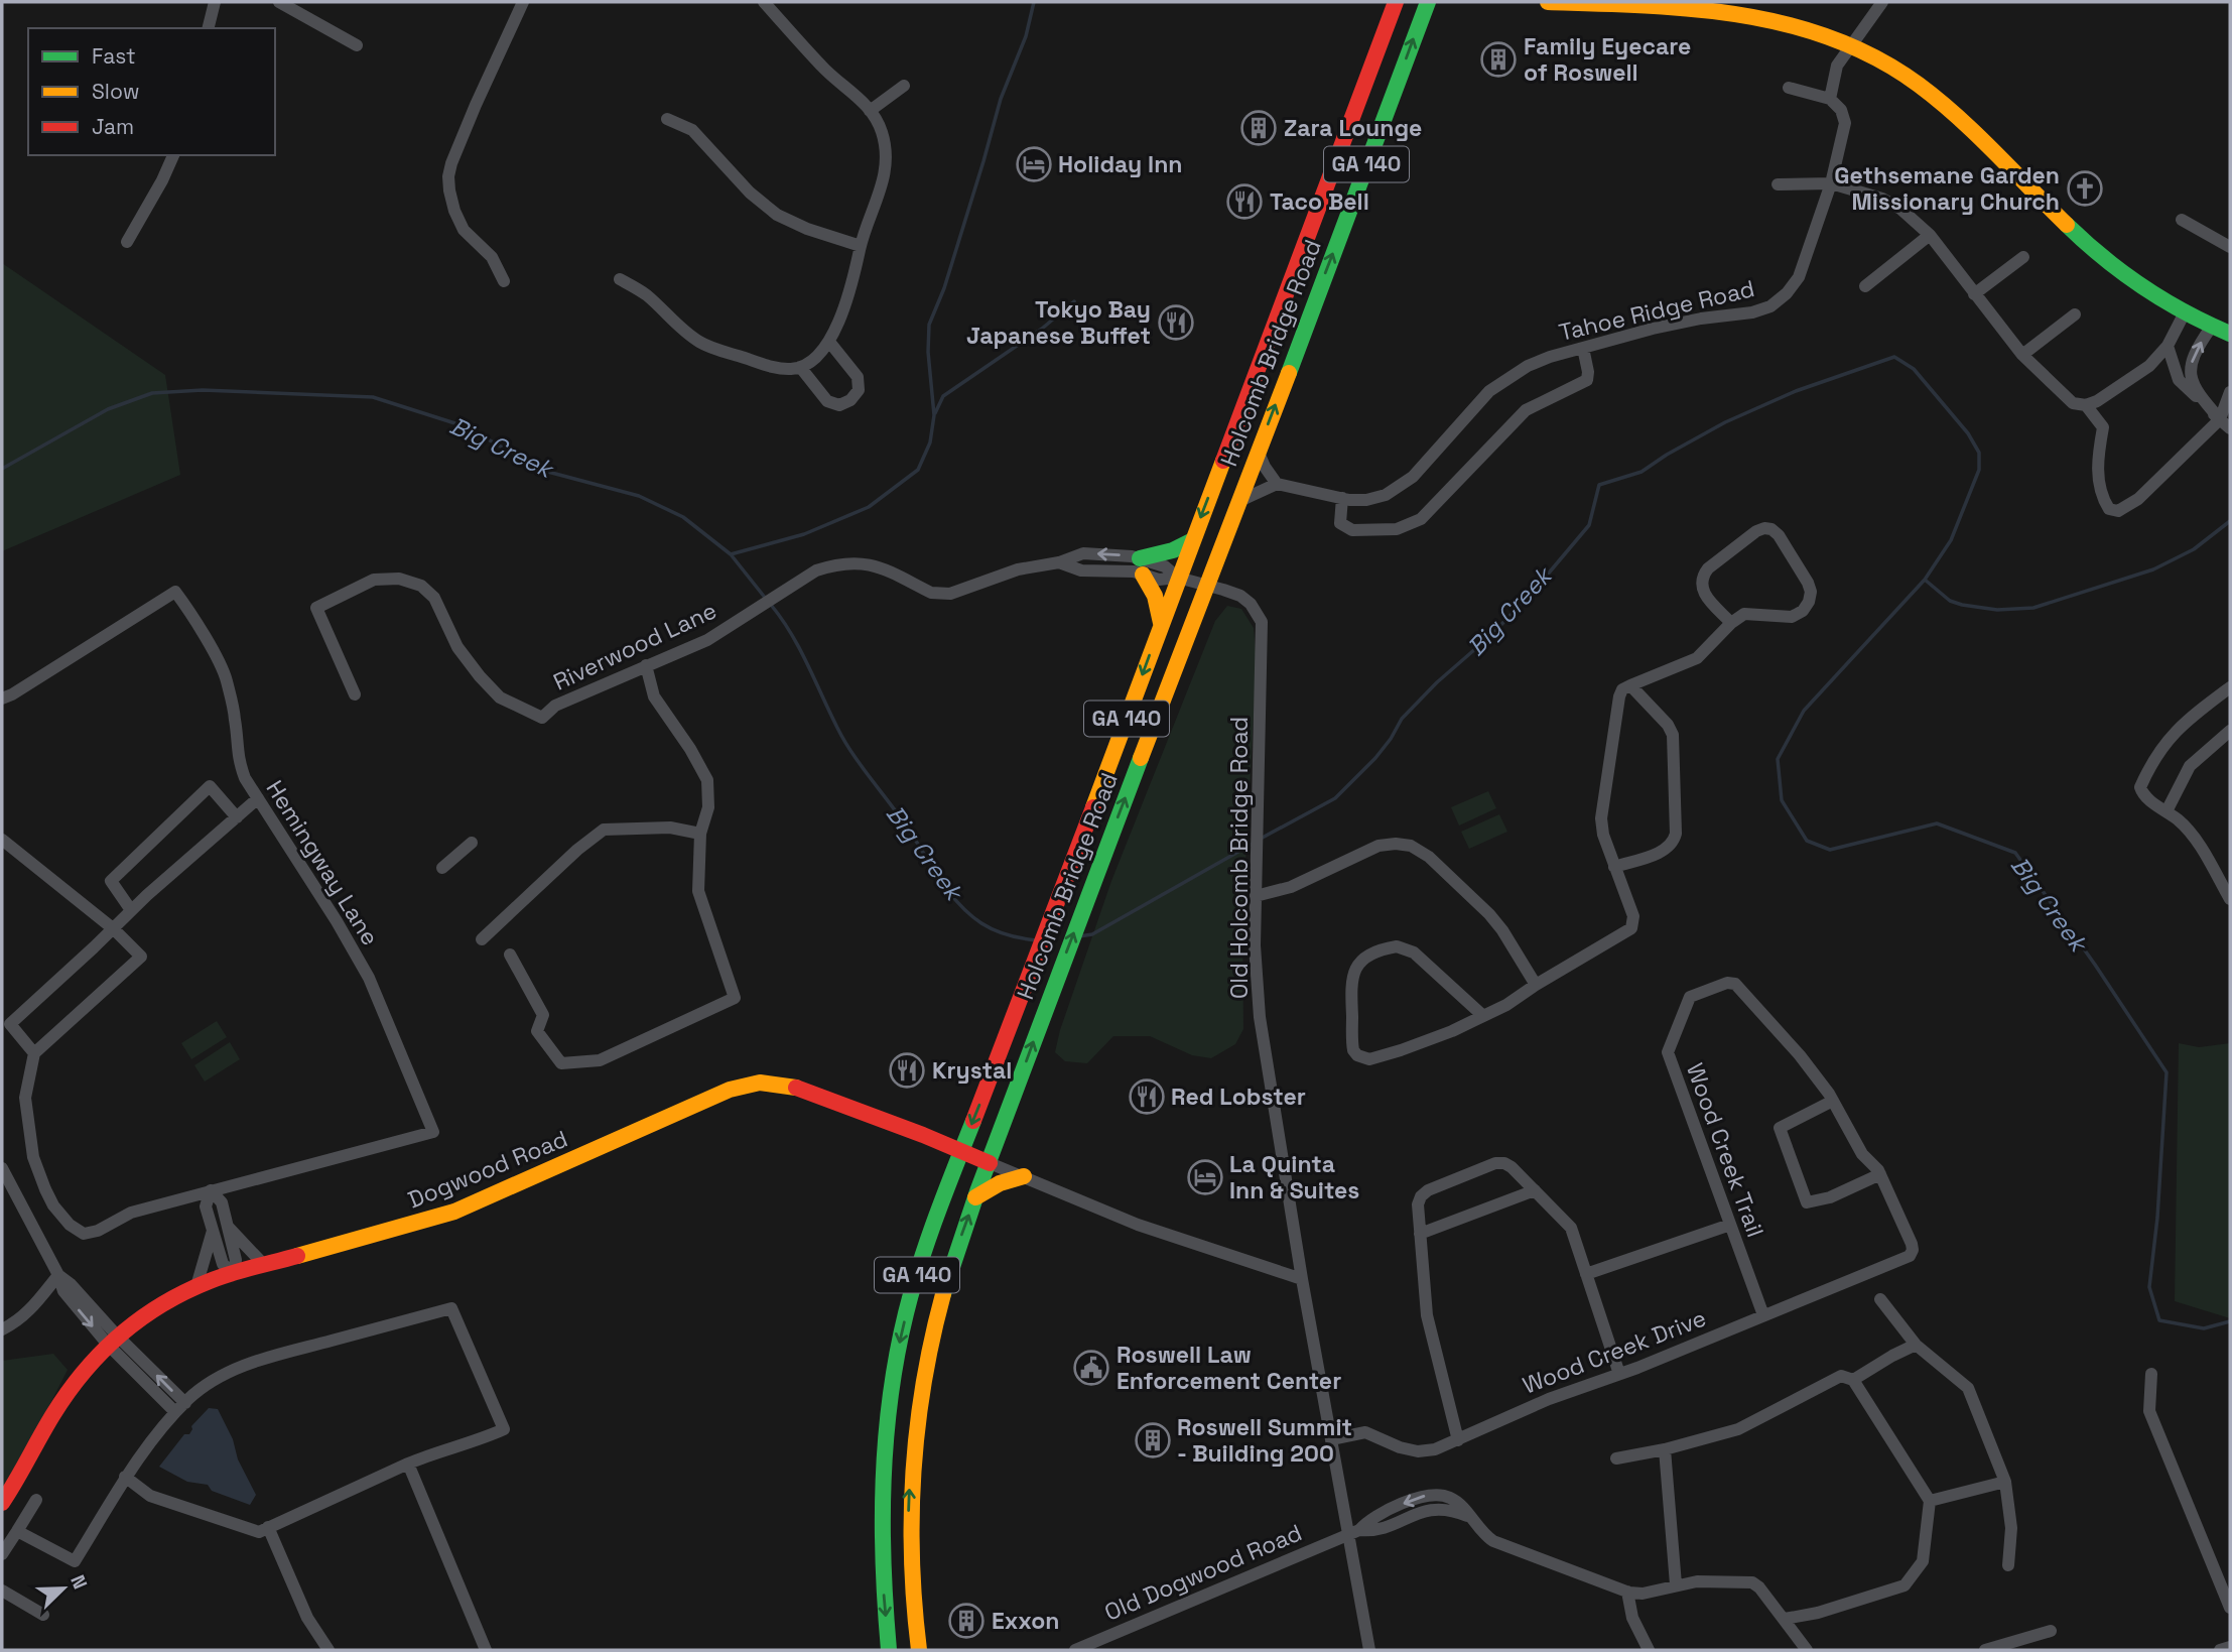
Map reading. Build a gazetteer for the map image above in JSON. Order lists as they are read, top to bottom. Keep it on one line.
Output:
{"streets":{"main road":["GA 140","Holcomb Bridge Road","Dogwood Road"],"street":["Tahoe Ridge Road","Riverwood Lane","Old Holcomb Bridge Road","Hemingway Lane","Wood Creek Trail","Wood Creek Drive","Old Dogwood Road"]},"crossings":[["Holcomb Bridge Road","Riverwood Lane"],["Holcomb Bridge Road","Old Holcomb Bridge Road"],["Holcomb Bridge Road","Dogwood Road"],["Riverwood Lane","Old Holcomb Bridge Road"],["Old Holcomb Bridge Road","Wood Creek Drive"],["Old Holcomb Bridge Road","Old Dogwood Road"],["Wood Creek Trail","Wood Creek Drive"]],"water":["Big Creek"],"places":{"building":["Family Eyecare of Roswell","Zara Lounge","Roswell Summit - Building 200","Exxon"],"hotel":["Holiday Inn","La Quinta Inn & Suites"],"church":["Gethsemane Garden Missionary Church"],"restaurant":["Taco Bell","Tokyo Bay Japanese Buffet","Krystal","Red Lobster"],"public building":["Roswell Law Enforcement Center"]},"legend":["Fast","Slow","Jam"],"north":"top right"}
